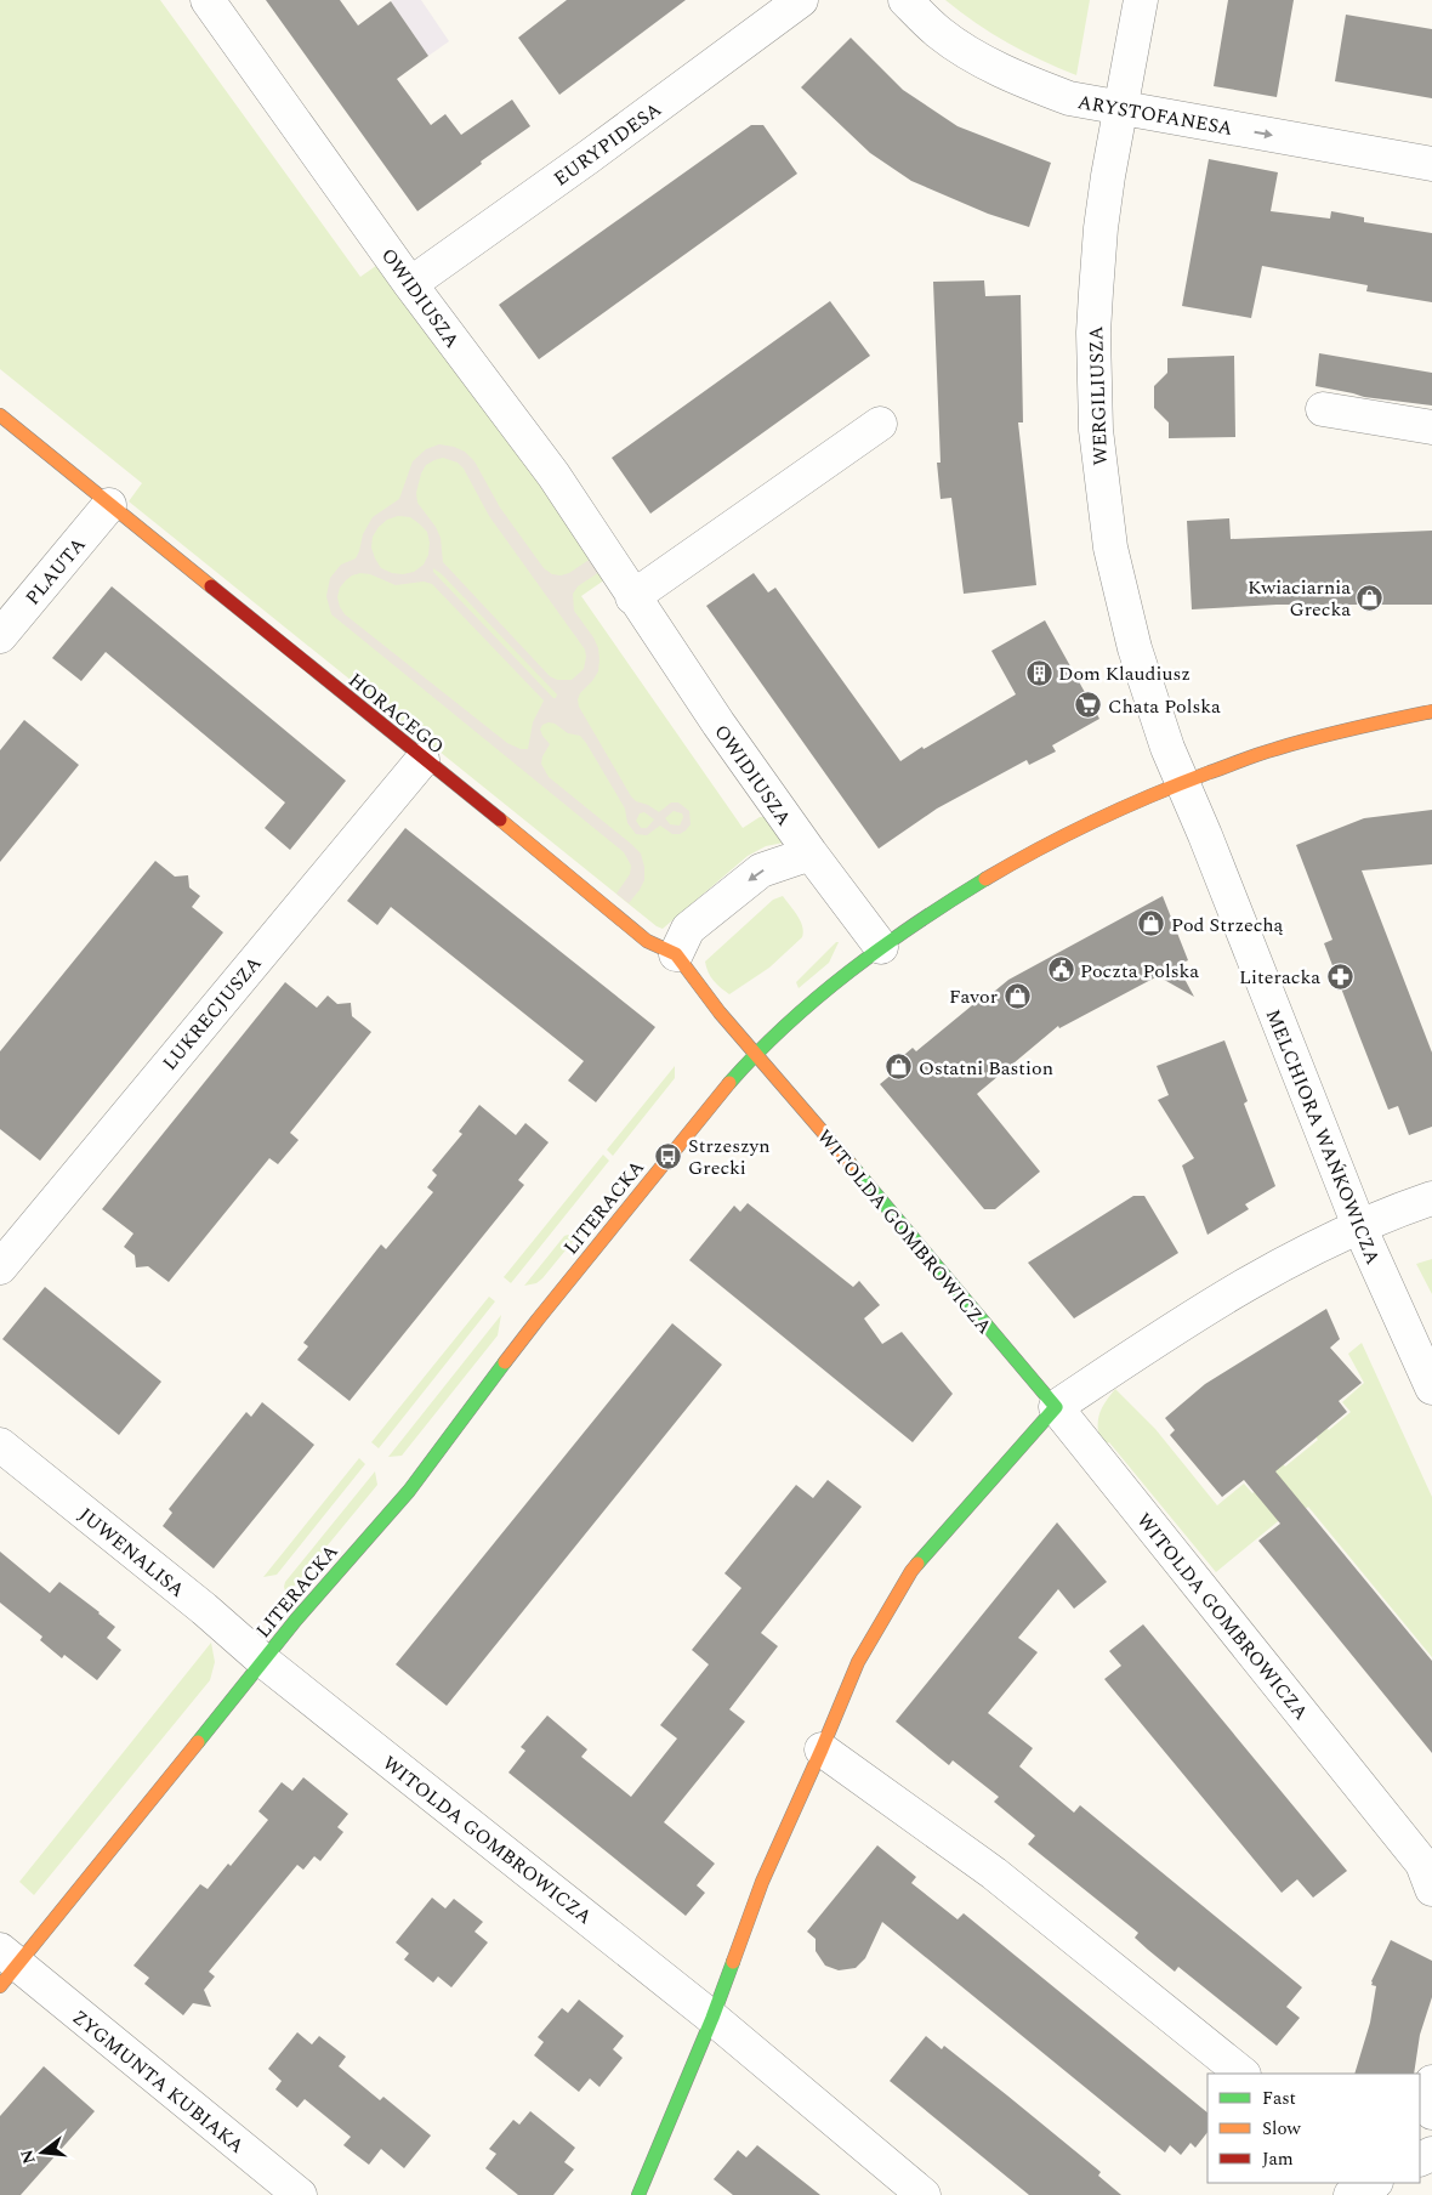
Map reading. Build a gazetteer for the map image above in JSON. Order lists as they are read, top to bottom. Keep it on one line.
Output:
{"streets":{"street":["ARYSTOFANESA","EURYPIDESA","OWIDIUSZA","WERGILIUSZA","PLAUTA","HORACEGO","LUKRECJUSZA","MELCHIORA WAŃKOWICZA","LITERACKA","WITOLDA GOMBROWICZA","JUWENALISA","ZYGMUNTA KUBIAKA"]},"crossings":[["ARYSTOFANESA","WERGILIUSZA"],["EURYPIDESA","OWIDIUSZA"],["OWIDIUSZA","LITERACKA"],["WERGILIUSZA","MELCHIORA WAŃKOWICZA"],["WERGILIUSZA","LITERACKA"],["PLAUTA","HORACEGO"],["HORACEGO","LUKRECJUSZA"],["HORACEGO","LITERACKA"],["HORACEGO","WITOLDA GOMBROWICZA"],["MELCHIORA WAŃKOWICZA","LITERACKA"],["LITERACKA","WITOLDA GOMBROWICZA"],["LITERACKA","JUWENALISA"],["LITERACKA","ZYGMUNTA KUBIAKA"],["WITOLDA GOMBROWICZA","JUWENALISA"]],"one_way":["ARYSTOFANESA"],"places":{"shop":["Kwiaciarnia Grecka","Pod Strzechą","Favor","Ostatni Bastion"],"building":["Dom Klaudiusz"],"supermarket":["Chata Polska"],"public building":["Poczta Polska"],"pharmacy":["Literacka"],"bus stop":["Strzeszyn Grecki"]},"legend":["Fast","Slow","Jam"],"north":"left"}
